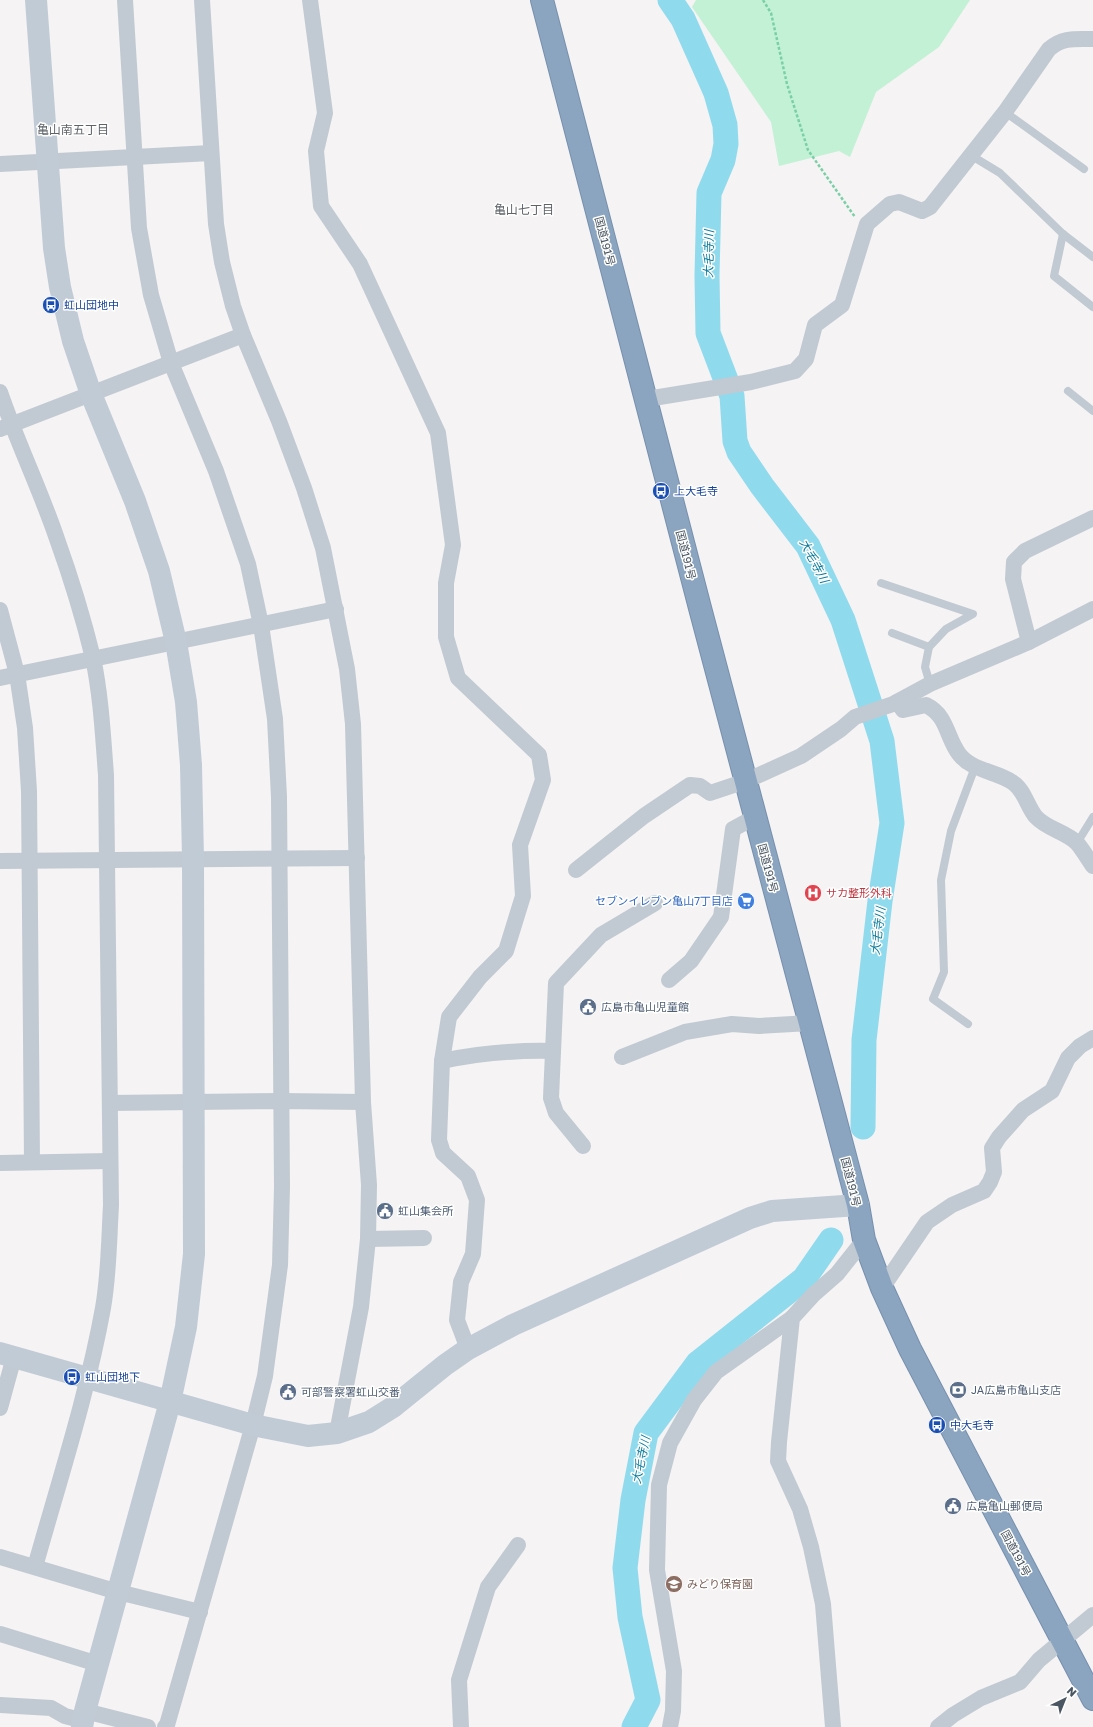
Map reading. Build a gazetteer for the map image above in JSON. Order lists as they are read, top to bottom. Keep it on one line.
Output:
{"streets":{"highway":["国道191号"]},"districts":["亀山南五丁目","亀山七丁目"],"water":["大毛寺川"],"places":{"bus stop":["虹山団地中","上大毛寺","虹山団地下","中大毛寺"],"hospital":["サカ整形外科"],"supermarket":["セブンイレブン亀山7丁目店"],"public building":["広島市亀山児童館","虹山集会所","可部警察署虹山交番","広島亀山郵便局"],"bank":["JA広島市亀山支店"],"school or university":["みどり保育園"]},"north":"top right"}
